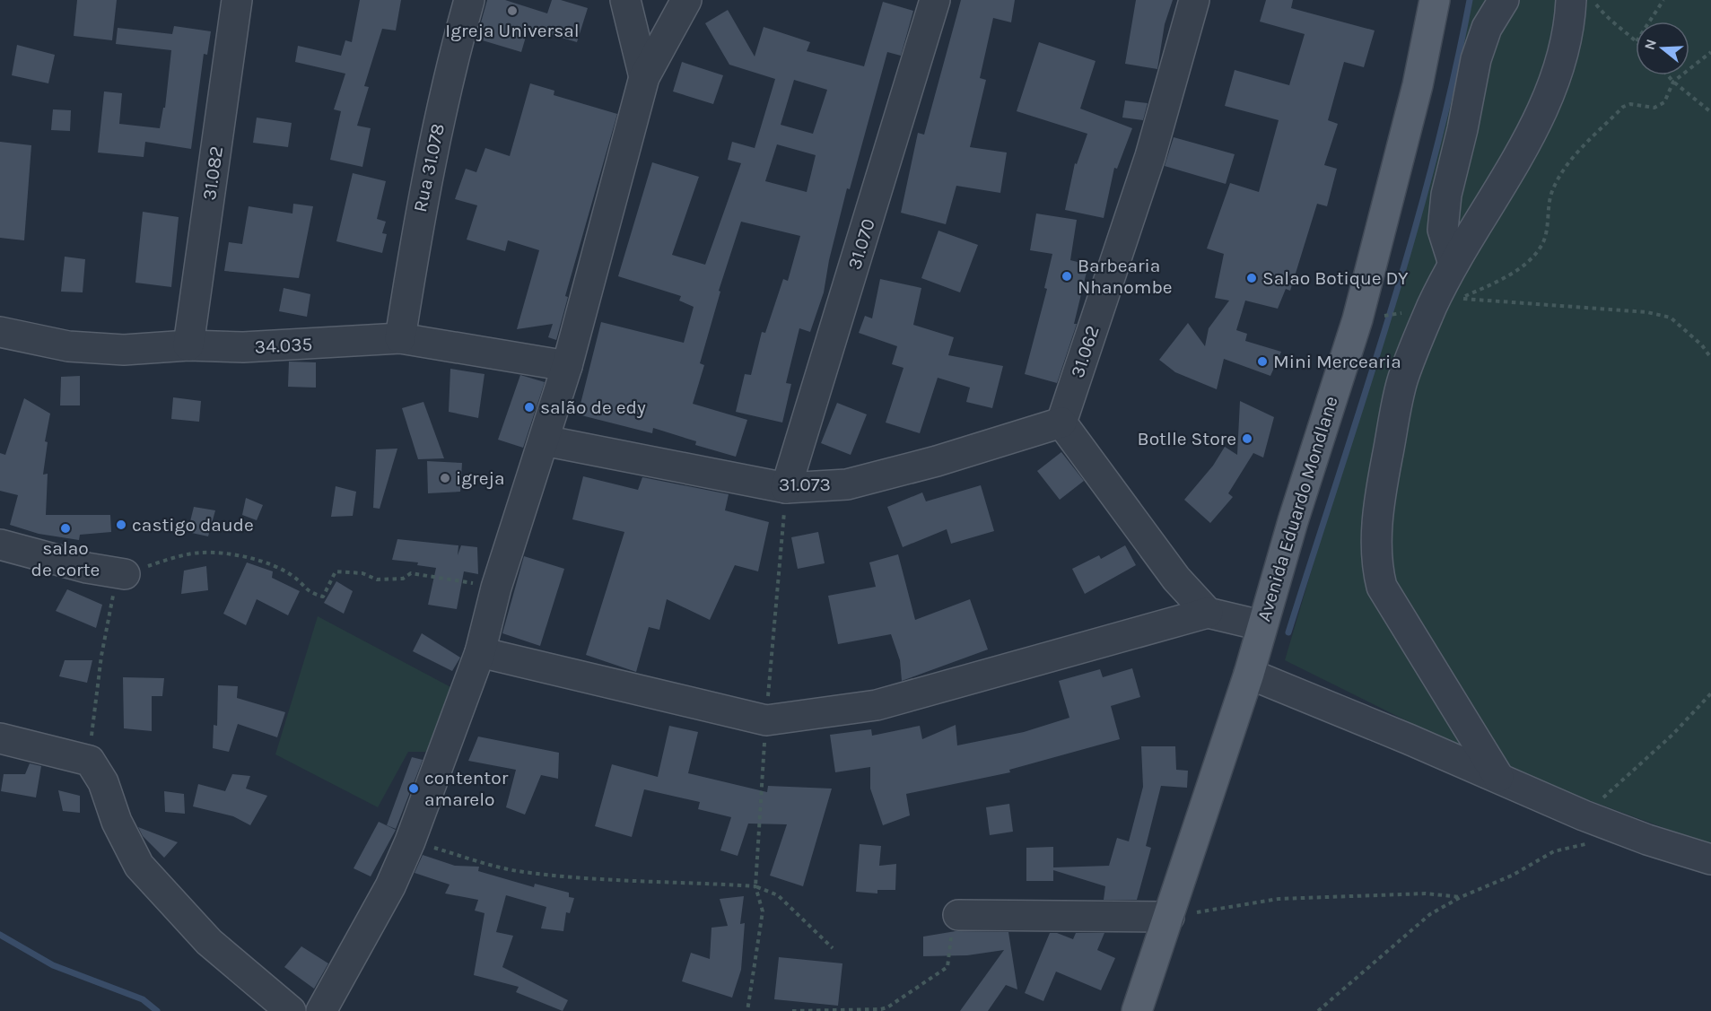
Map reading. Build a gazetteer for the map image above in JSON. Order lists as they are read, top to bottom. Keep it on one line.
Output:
{"streets":{"main road":["Avenida Eduardo Mondlane"],"street":["Rua 31.078","31.082","31.070","34.035","31.062","31.073"]},"crossings":[["Rua 31.078","34.035"],["31.082","34.035"],["31.070","31.073"],["31.062","31.073"]],"places":["Igreja Universal","Barbearia Nhanombe","Salao Botique DY","Mini Mercearia","salão de edy","Botlle Store","igreja","castigo daude","salao de corte","contentor amarelo"],"north":"left"}
